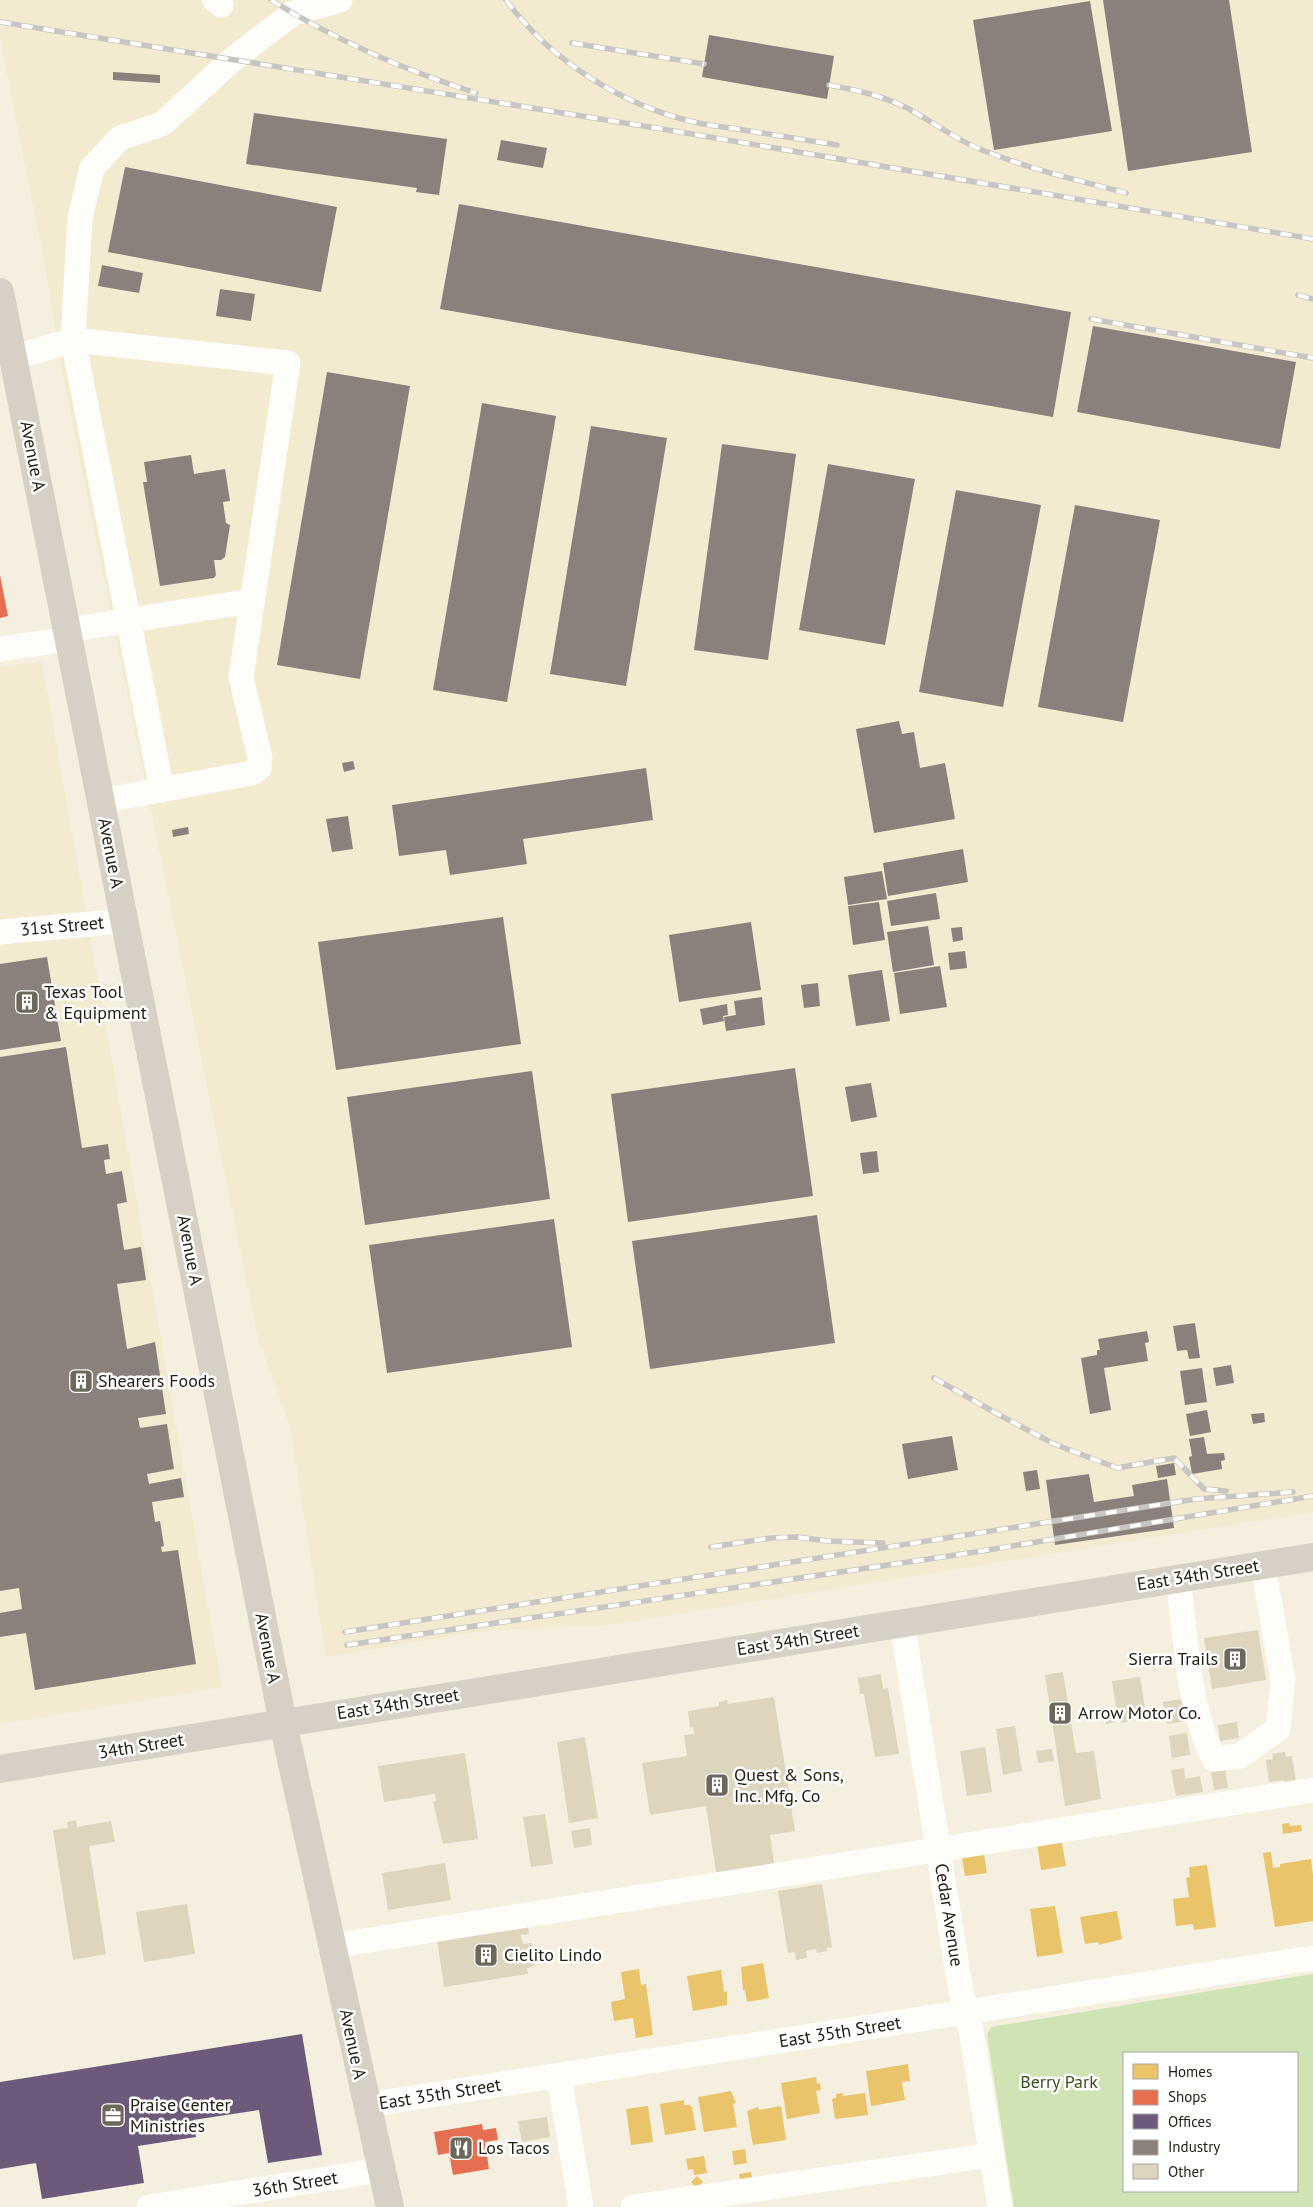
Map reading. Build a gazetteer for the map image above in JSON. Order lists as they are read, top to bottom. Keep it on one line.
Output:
{"streets":{"main road":["Avenue A","East 34th Street","34th Street"],"street":["31st Street","Cedar Avenue","East 35th Street","36th Street"]},"crossings":[["Avenue A","31st Street"],["Avenue A","East 34th Street"],["Avenue A","34th Street"],["Avenue A","East 35th Street"],["Avenue A","36th Street"],["East 34th Street","34th Street"],["East 34th Street","Cedar Avenue"],["Cedar Avenue","East 35th Street"]],"parks":["Berry Park"],"places":{"building":["Texas Tool & Equipment","Shearers Foods","Sierra Trails","Arrow Motor Co.","Quest & Sons, Inc. Mfg. Co","Cielito Lindo"],"office":["Praise Center Ministries"],"restaurant":["Los Tacos"]},"legend":["Homes","Shops","Offices","Industry","Other"]}
